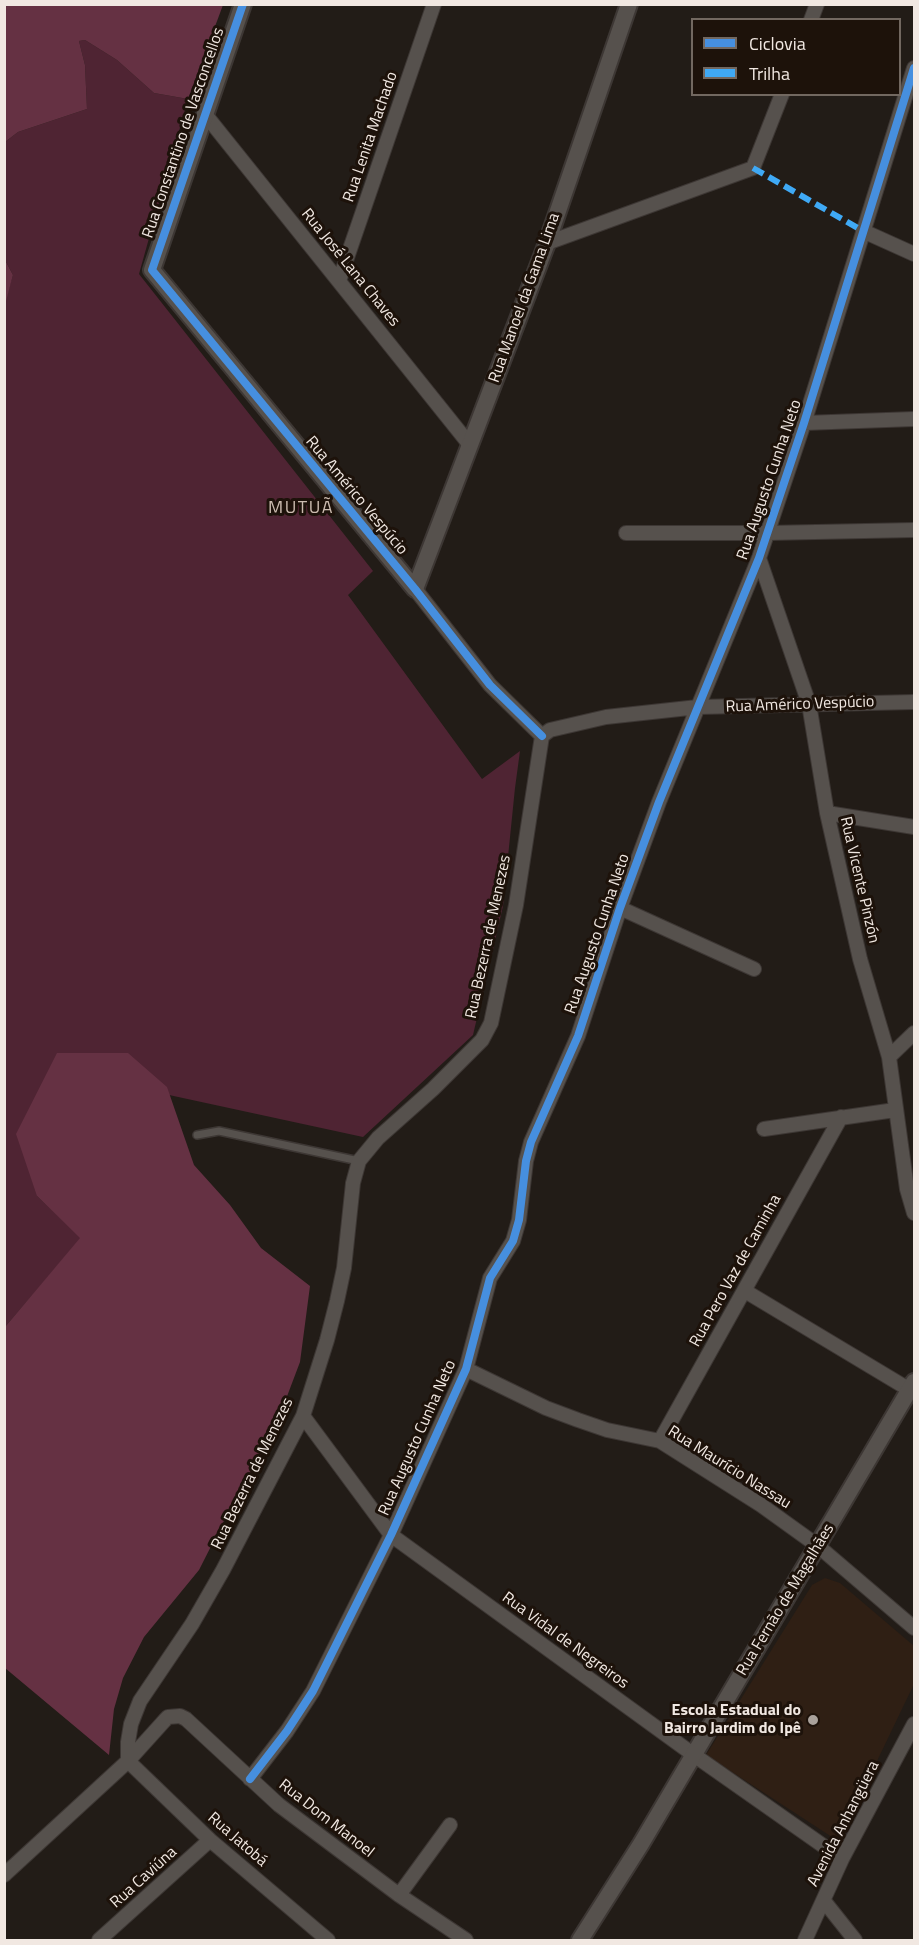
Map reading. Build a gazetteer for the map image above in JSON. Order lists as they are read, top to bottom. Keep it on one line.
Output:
{"streets":{"street":["Rua Constantino de Vasconcellos","Rua Lenita Machado","Rua José Lana Chaves","Rua Manoel da Gama Lima","Rua Augusto Cunha Neto","Rua Américo Vespúcio","Rua Vicente Pinzón","Rua Bezerra de Menezes","Rua Pero Vaz de Caminha","Rua Maurício Nassau","Rua Fernão de Magalhães","Rua Vidal de Negreiros","Rua Dom Manoel","Avenida Anhangüera","Rua Jatobá","Rua Caviúna"]},"crossings":[["Rua Constantino de Vasconcellos","Rua José Lana Chaves"],["Rua Constantino de Vasconcellos","Rua Américo Vespúcio"],["Rua Lenita Machado","Rua José Lana Chaves"],["Rua José Lana Chaves","Rua Manoel da Gama Lima"],["Rua Manoel da Gama Lima","Rua Américo Vespúcio"],["Rua Augusto Cunha Neto","Rua Américo Vespúcio"],["Rua Augusto Cunha Neto","Rua Vicente Pinzón"],["Rua Augusto Cunha Neto","Rua Maurício Nassau"],["Rua Augusto Cunha Neto","Rua Vidal de Negreiros"],["Rua Augusto Cunha Neto","Rua Dom Manoel"],["Rua Américo Vespúcio","Rua Vicente Pinzón"],["Rua Américo Vespúcio","Rua Bezerra de Menezes"],["Rua Bezerra de Menezes","Rua Vidal de Negreiros"],["Rua Bezerra de Menezes","Rua Dom Manoel"],["Rua Bezerra de Menezes","Rua Jatobá"],["Rua Pero Vaz de Caminha","Rua Maurício Nassau"],["Rua Maurício Nassau","Rua Fernão de Magalhães"],["Rua Fernão de Magalhães","Rua Vidal de Negreiros"],["Rua Vidal de Negreiros","Avenida Anhangüera"],["Rua Dom Manoel","Rua Jatobá"],["Rua Jatobá","Rua Caviúna"]],"districts":["MUTUÃ"],"places":["Escola Estadual do Bairro Jardim do Ipê"],"legend":["Ciclovia","Trilha"]}
